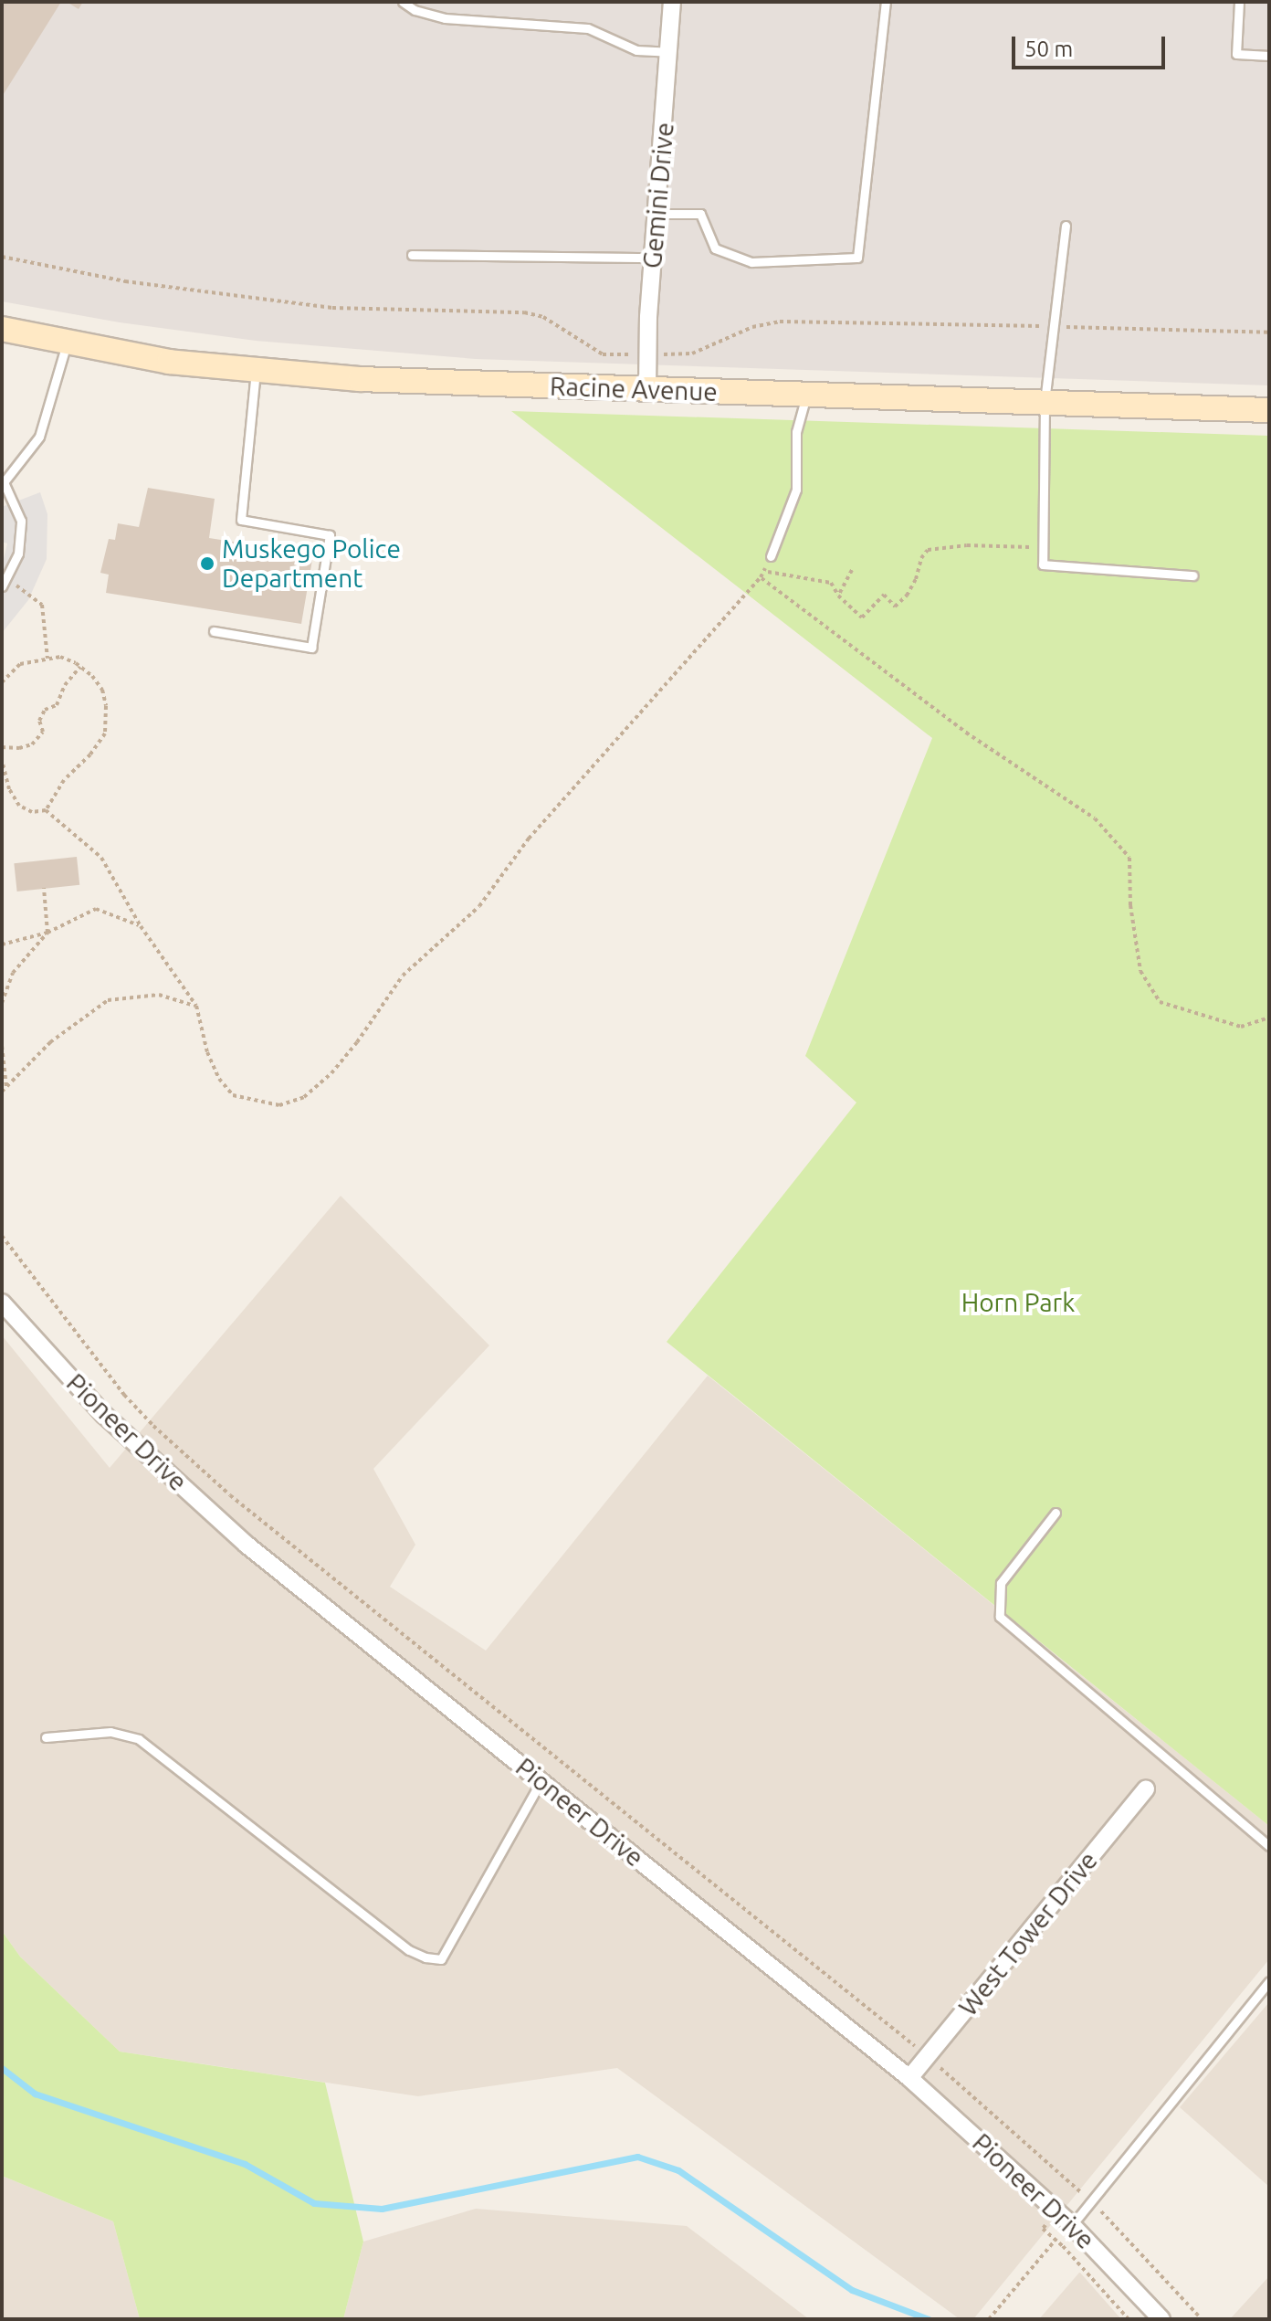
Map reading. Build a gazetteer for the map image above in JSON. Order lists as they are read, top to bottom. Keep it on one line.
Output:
{"streets":{"main road":["Racine Avenue"],"street":["Gemini Drive","Pioneer Drive","West Tower Drive"]},"crossings":[["Gemini Drive","Racine Avenue"],["Pioneer Drive","West Tower Drive"]],"parks":["Horn Park"],"places":["Muskego Police Department"],"scale_bar":"50 m"}
